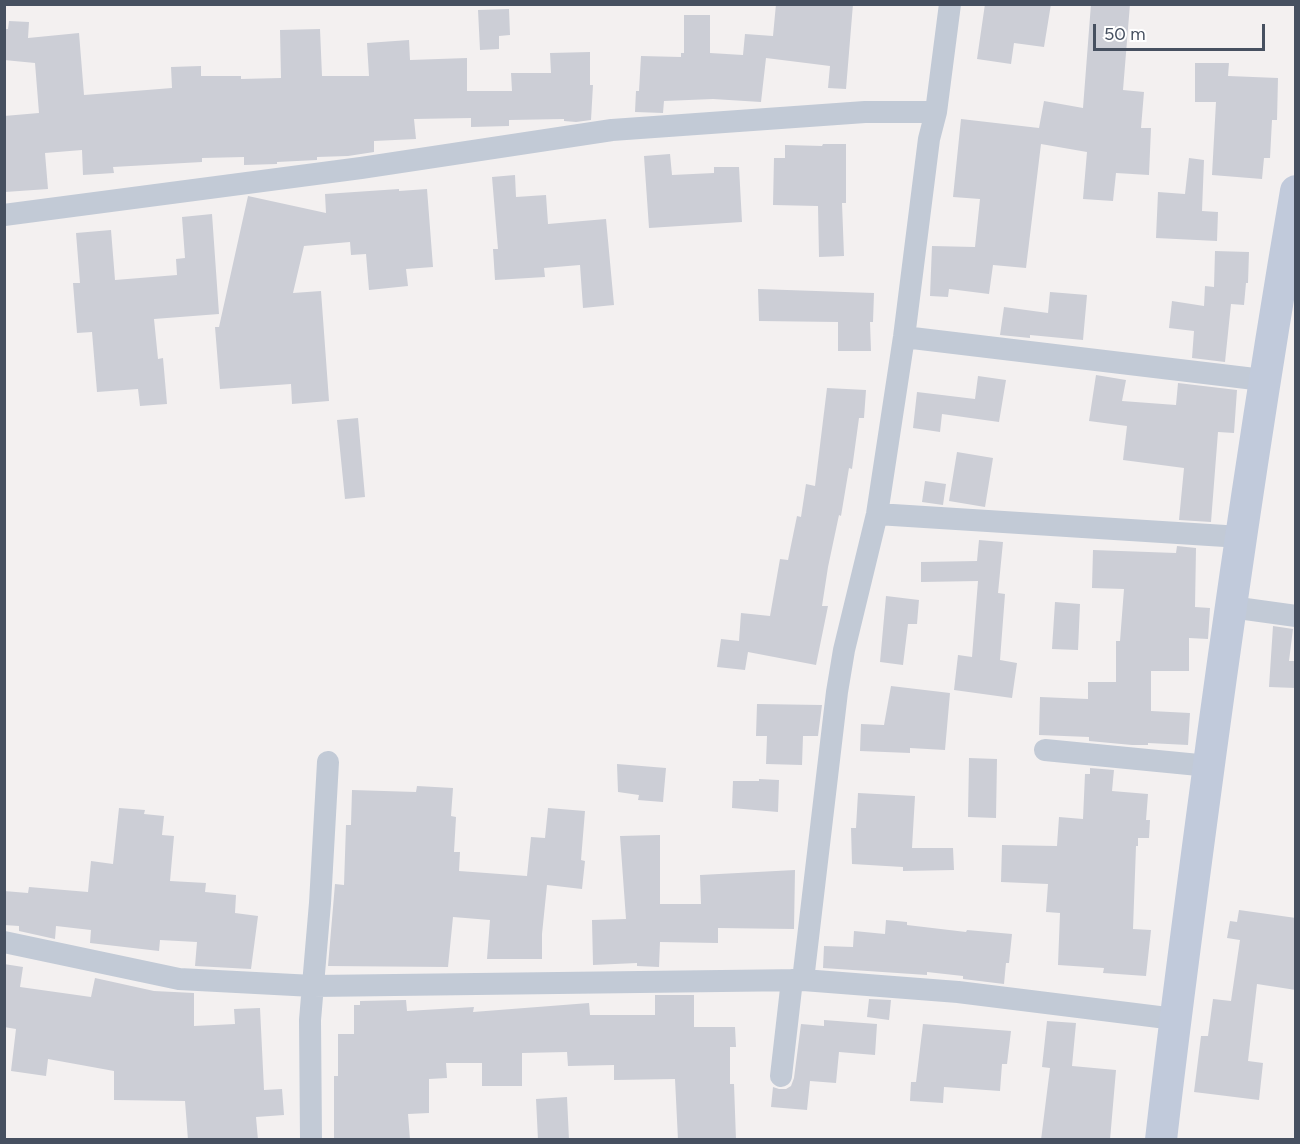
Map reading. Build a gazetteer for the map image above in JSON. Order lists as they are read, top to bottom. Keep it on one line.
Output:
{"scale_bar":"50 m"}
